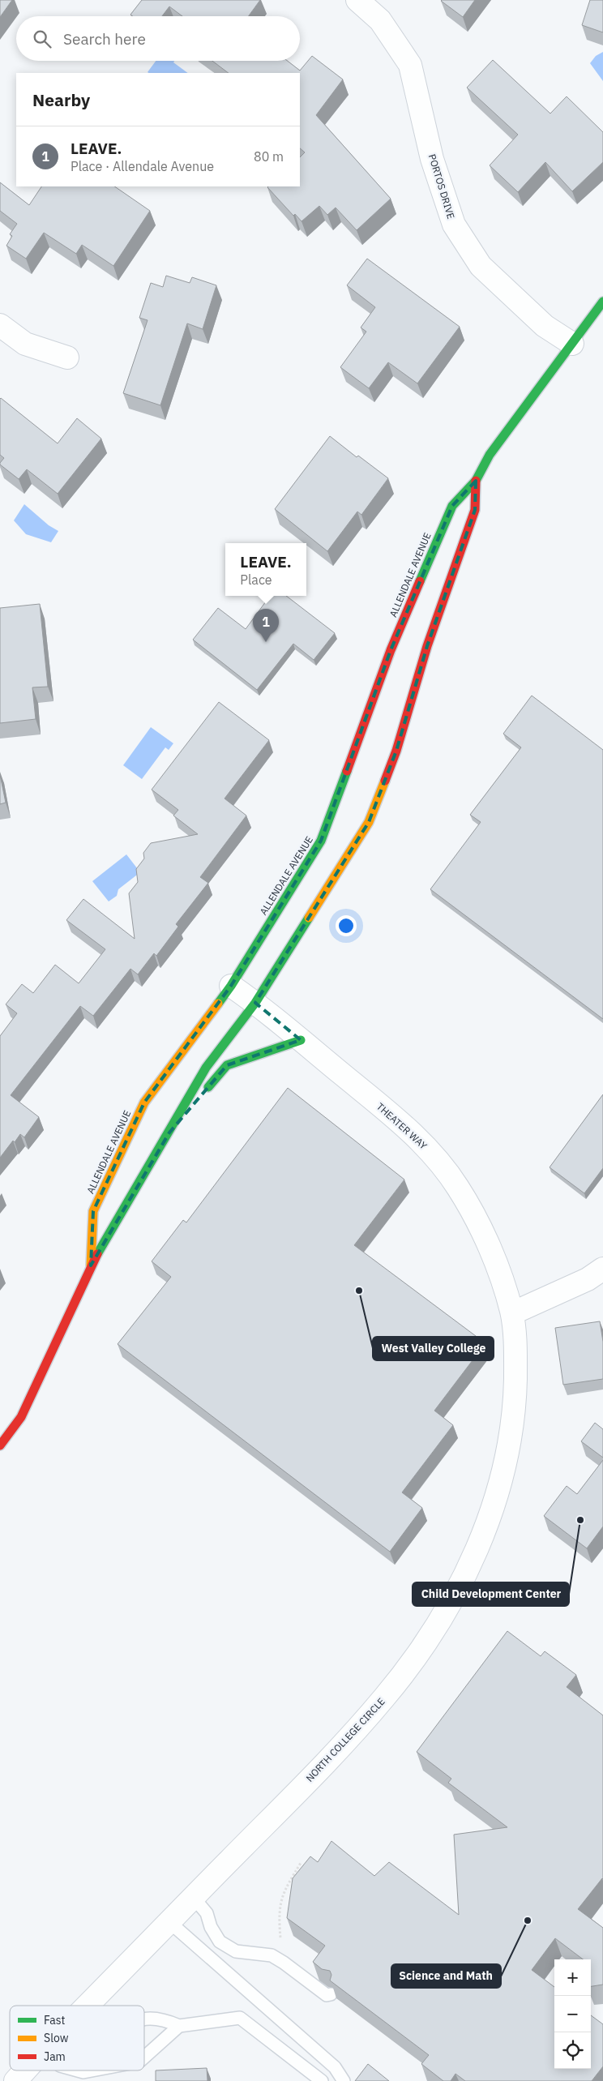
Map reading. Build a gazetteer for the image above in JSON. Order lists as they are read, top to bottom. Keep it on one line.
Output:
{"streets":{"street":["PORTOS DRIVE","ALLENDALE AVENUE","THEATER WAY","NORTH COLLEGE CIRCLE"]},"crossings":[["PORTOS DRIVE","ALLENDALE AVENUE"],["ALLENDALE AVENUE","THEATER WAY"],["THEATER WAY","NORTH COLLEGE CIRCLE"]],"places":["West Valley College","Child Development Center","Science and Math"],"legend":["Fast","Slow","Jam"],"page":{"search":"Search here","heading":"Nearby","list":[{"mark":"1","name":"LEAVE.","note":"Place · Allendale Avenue","value":"80 m"}],"popup":["LEAVE.","Place"],"pins":"1","map_buttons":["+","−"]}}
